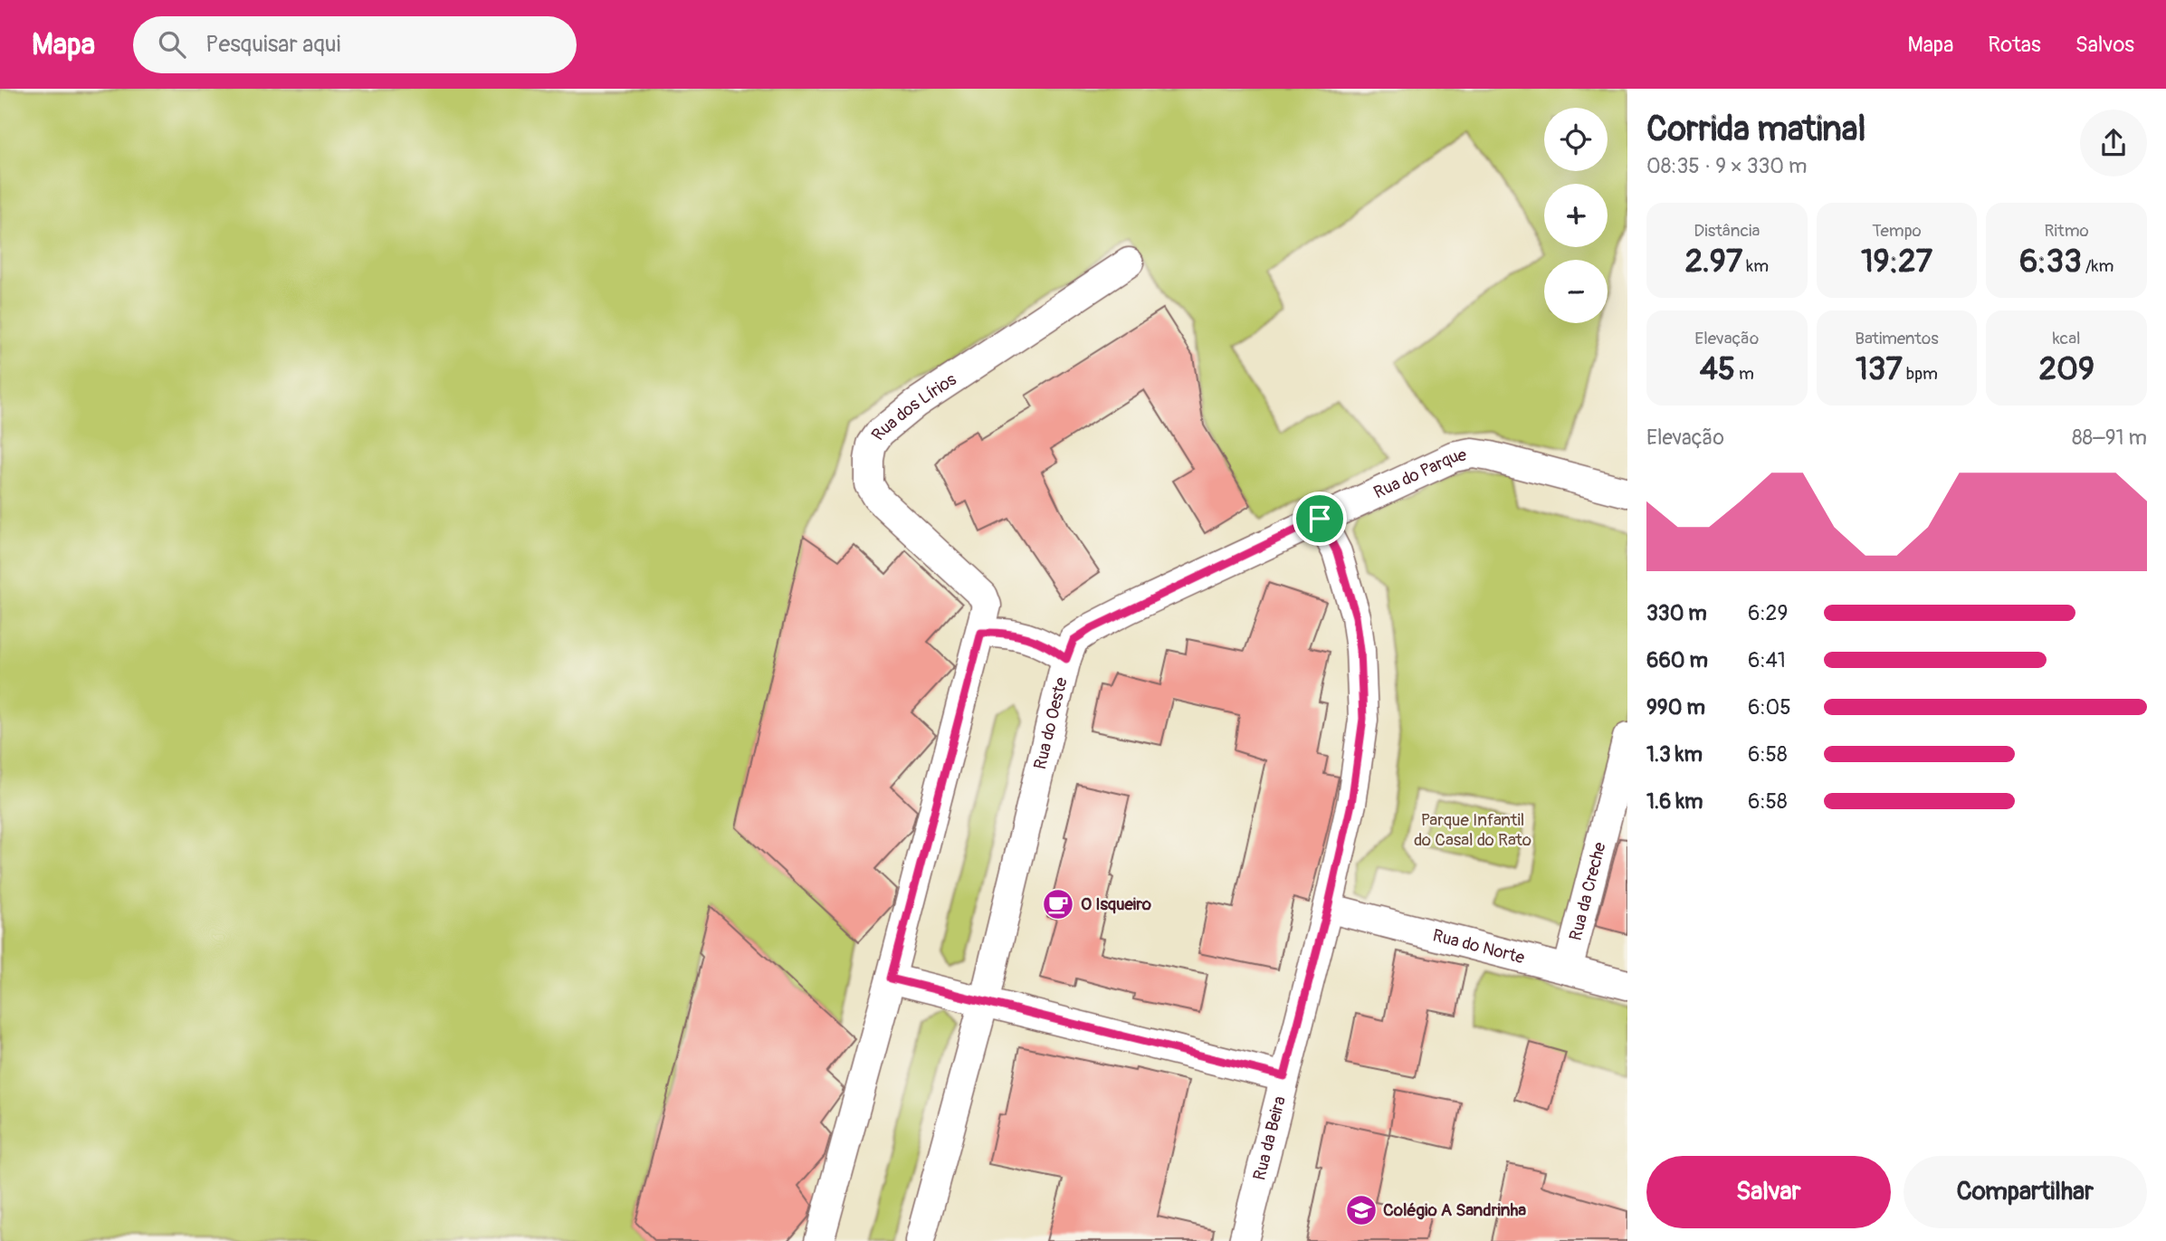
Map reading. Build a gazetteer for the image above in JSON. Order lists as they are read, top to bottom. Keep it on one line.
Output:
{"streets":{"street":["Rua dos Lírios","Rua do Parque","Rua do Oeste","Rua da Creche","Rua do Norte","Rua da Beira"]},"crossings":[["Rua dos Lírios","Rua do Oeste"],["Rua do Parque","Rua do Oeste"],["Rua do Parque","Rua da Beira"],["Rua da Creche","Rua do Norte"],["Rua do Norte","Rua da Beira"]],"parks":["Parque Infantil do Casal do Rato"],"places":{"cafe":["O Isqueiro"],"school or university":["Colégio A Sandrinha"]},"page":{"header":"Mapa","search":"Pesquisar aqui","nav":["Mapa","Rotas","Salvos"],"heading":["Corrida matinal","08:35 · 9 × 330 m"],"map_buttons":["+","−"],"stats":[["Distância","2.97 km"],["Tempo","19:27"],["Ritmo","6:33 /km"],["Elevação","45 m"],["Batimentos","137 bpm"],["kcal","209"]],"chart":["Elevação","88–91 m"],"list":[{"name":"330 m","note":"6:29"},{"name":"660 m","note":"6:41"},{"name":"990 m","note":"6:05"},{"name":"1.3 km","note":"6:58"},{"name":"1.6 km","note":"6:58"}],"buttons":["Salvar","Compartilhar"]}}
